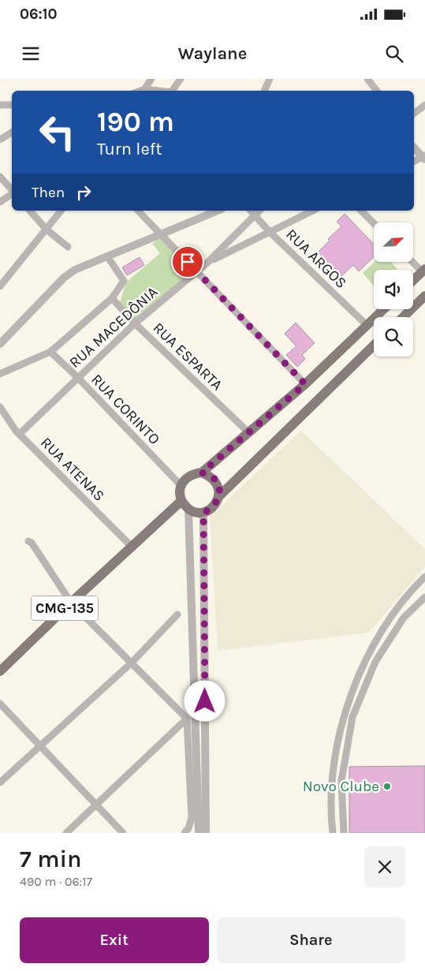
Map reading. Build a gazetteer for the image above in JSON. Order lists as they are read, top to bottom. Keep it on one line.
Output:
{"streets":{"main road":["CMG-135"],"street":["RUA ARGOS","RUA MACEDÔNIA","RUA ESPARTA","RUA CORINTO","RUA ATENAS"]},"crossings":[["RUA ARGOS","RUA MACEDÔNIA"],["RUA MACEDÔNIA","RUA ESPARTA"],["RUA MACEDÔNIA","RUA CORINTO"],["RUA MACEDÔNIA","RUA ATENAS"],["RUA CORINTO","CMG-135"],["RUA ATENAS","CMG-135"]],"places":["Novo Clube"],"north":"top right","page":{"status":"06:10","header":"Waylane","turn":["190 m","Turn left"],"then":"Then","heading":["7 min","490 m · 06:17"],"buttons":["Exit","Share"]}}
